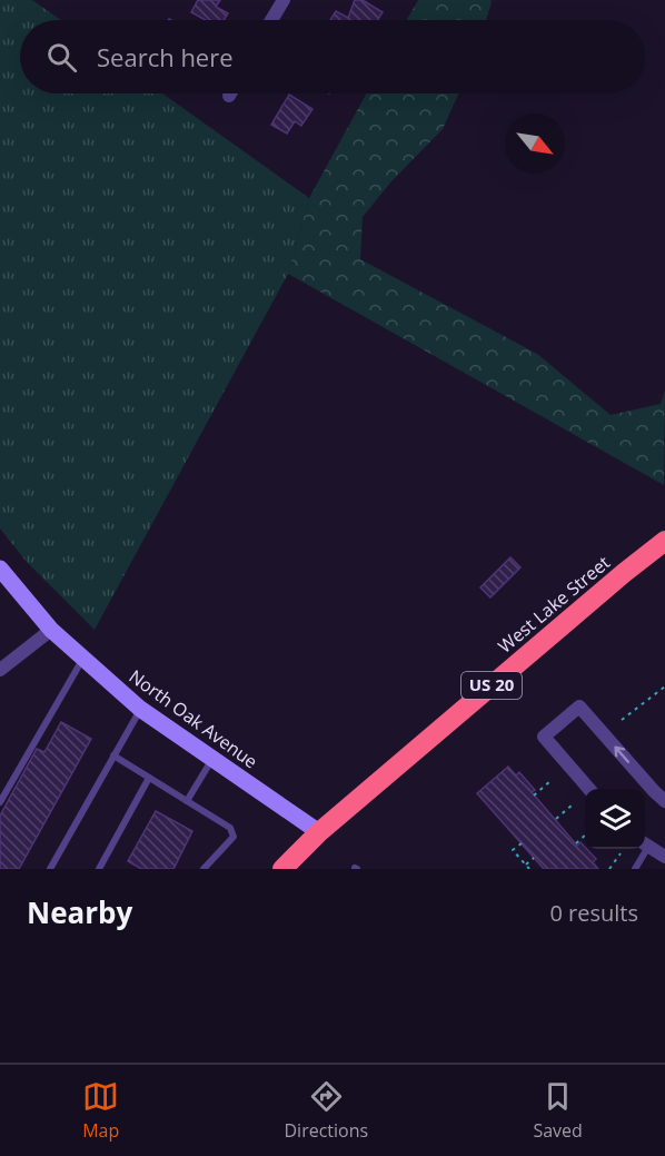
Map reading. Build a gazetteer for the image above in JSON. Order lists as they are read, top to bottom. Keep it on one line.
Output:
{"streets":{"highway":["West Lake Street","US 20"],"street":["North Oak Avenue"]},"crossings":[["West Lake Street","US 20"],["West Lake Street","North Oak Avenue"],["US 20","North Oak Avenue"]],"north":"bottom right","page":{"search":"Search here","heading":["Nearby","0 results"],"nav":["Map","Directions","Saved"]}}
